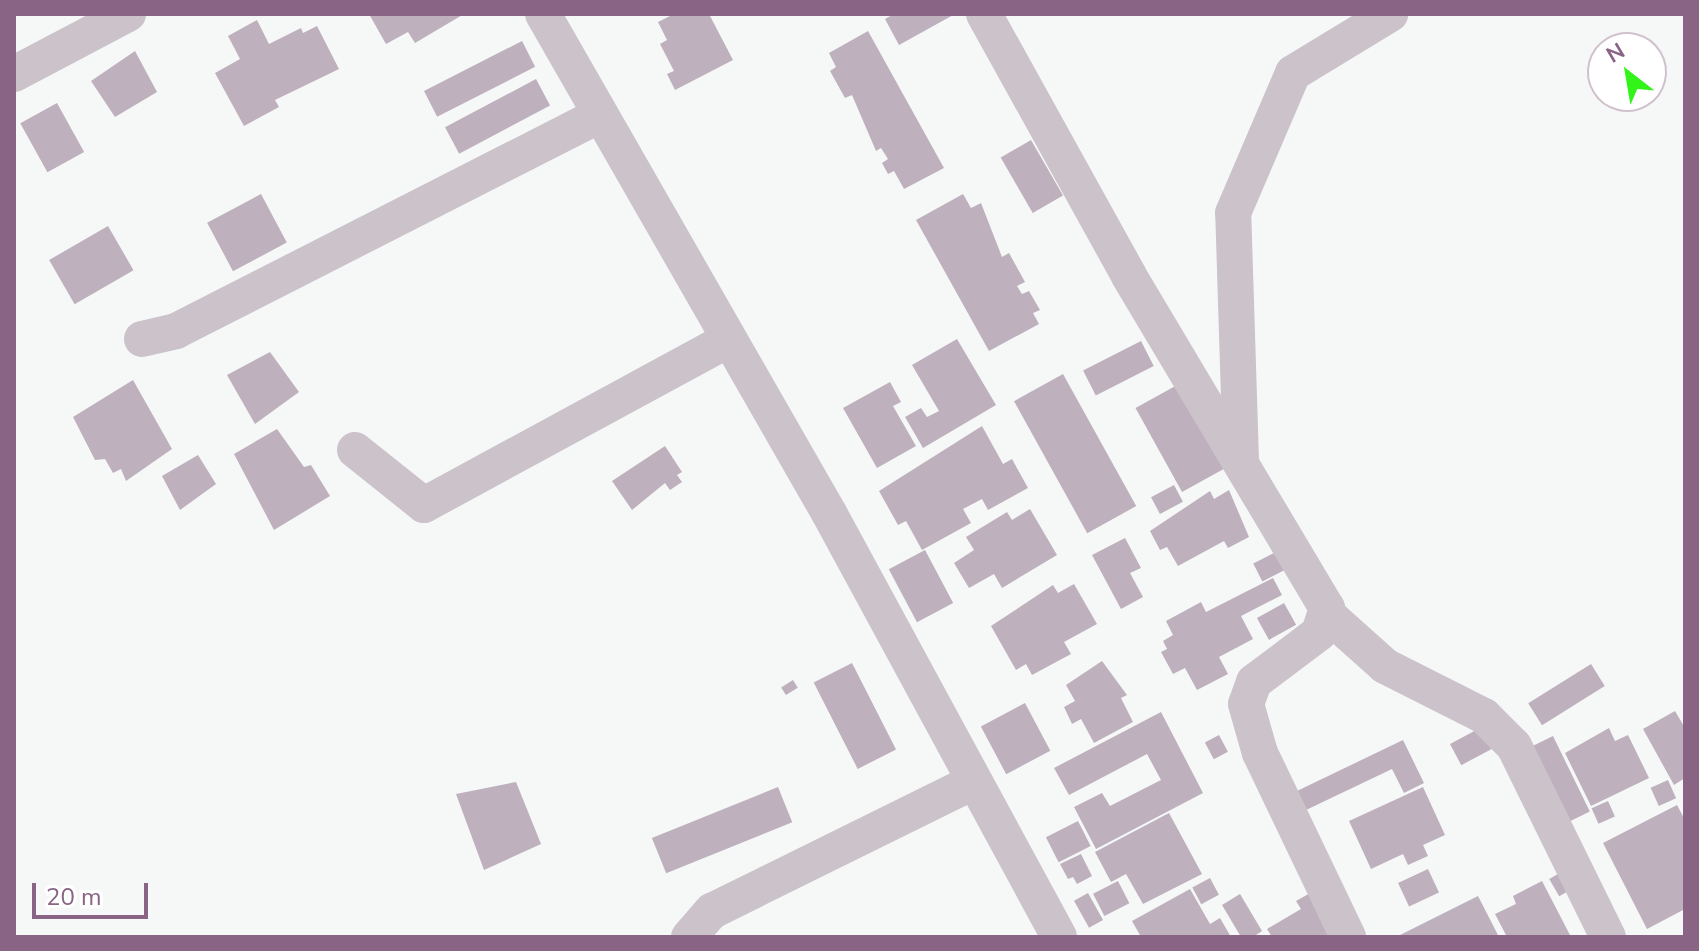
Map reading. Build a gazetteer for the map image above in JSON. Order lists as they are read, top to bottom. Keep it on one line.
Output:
{"scale_bar":"20 m","north":"top left"}
